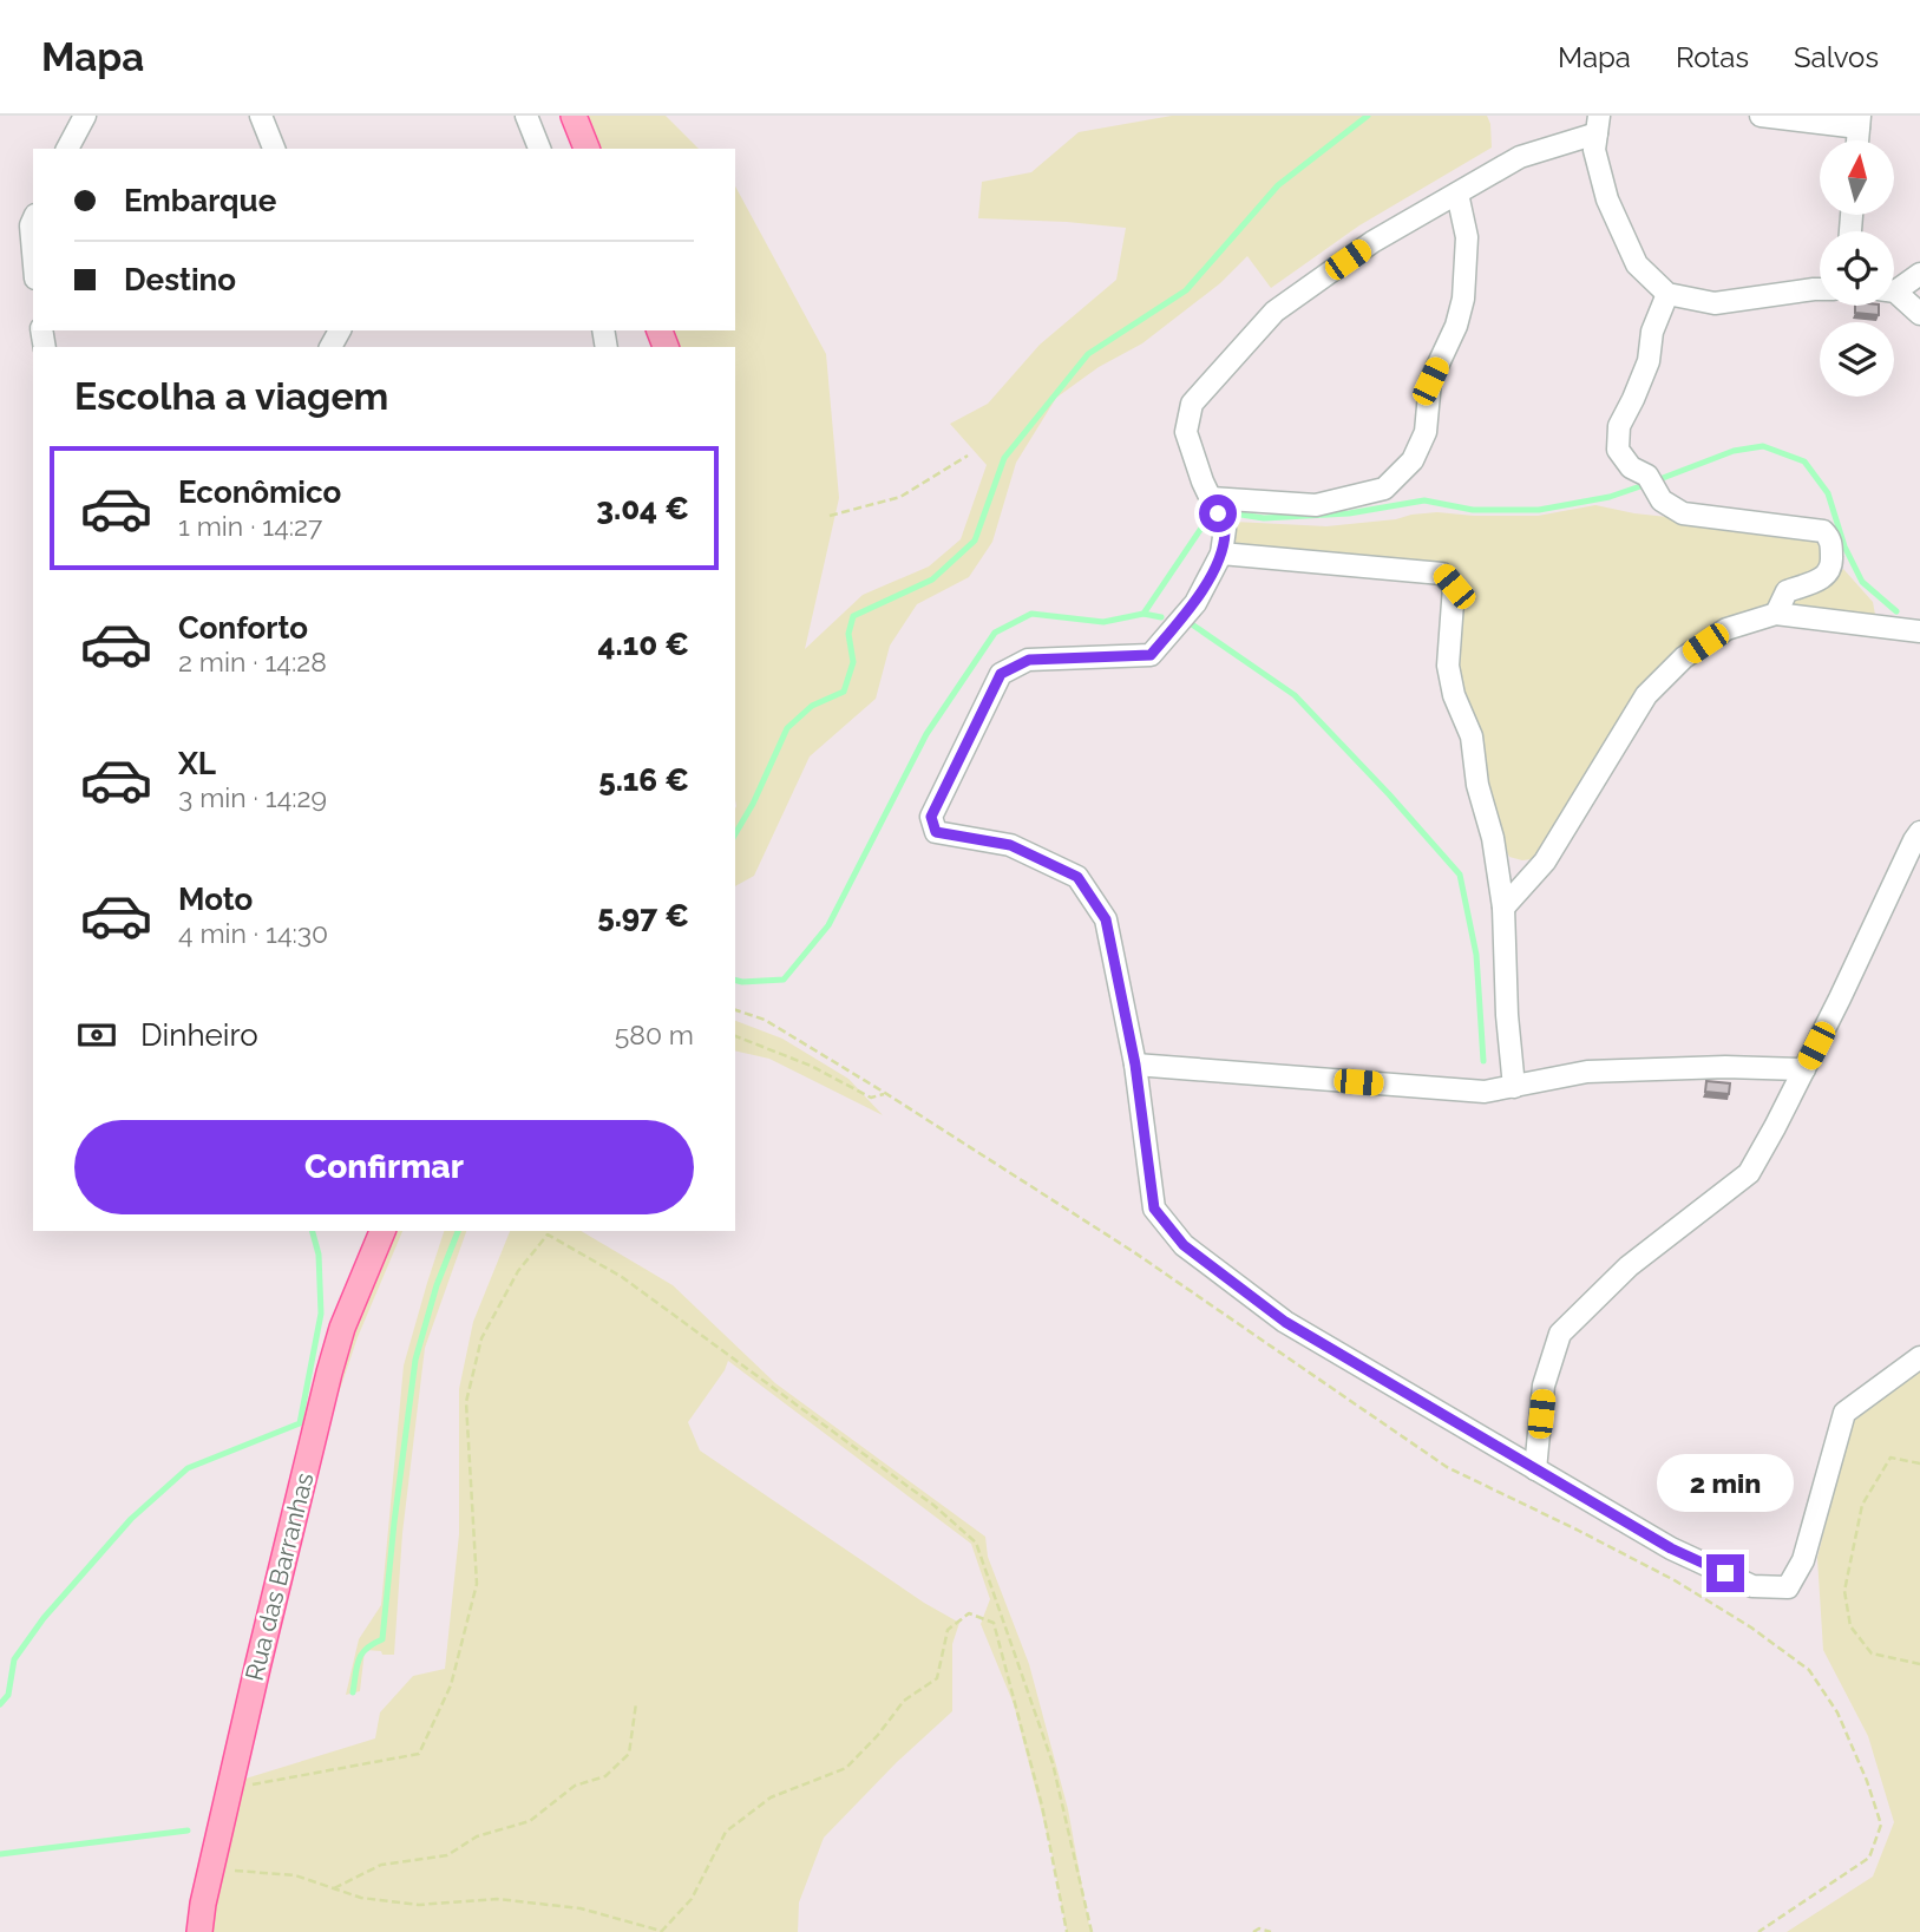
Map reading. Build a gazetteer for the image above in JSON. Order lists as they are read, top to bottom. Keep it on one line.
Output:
{"streets":{"main road":["Rua das Barranhas"]},"north":"top","page":{"header":"Mapa","nav":["Mapa","Rotas","Salvos"],"banner":["Embarque","Destino"],"heading":"Escolha a viagem","list":[{"name":"Econômico","note":"1 min · 14:27","value":"3.04 €"},{"name":"Conforto","note":"2 min · 14:28","value":"4.10 €"},{"name":"XL","note":"3 min · 14:29","value":"5.16 €"},{"name":"Moto","note":"4 min · 14:30","value":"5.97 €"}],"pay":["Dinheiro","580 m"],"buttons":"Confirmar","bubble":"2 min"}}
